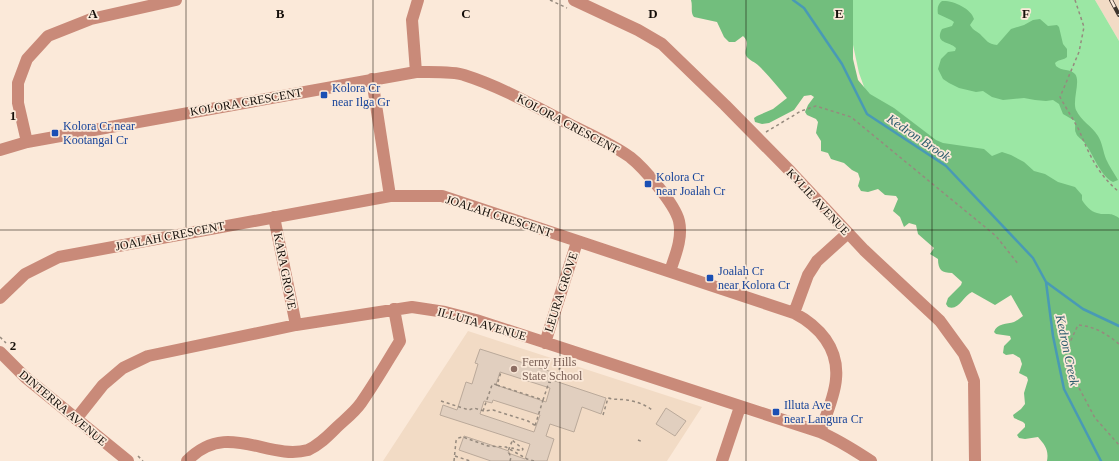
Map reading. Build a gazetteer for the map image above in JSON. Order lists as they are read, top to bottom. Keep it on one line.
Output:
{"streets":{"street":["KOLORA CRESCENT","KYLIE AVENUE","JOALAH CRESCENT","KARA GROVE","LEURA GROVE","ILLUTA AVENUE","DINTERRA AVENUE"]},"crossings":[["KOLORA CRESCENT","JOALAH CRESCENT"],["JOALAH CRESCENT","KARA GROVE"],["JOALAH CRESCENT","LEURA GROVE"],["JOALAH CRESCENT","ILLUTA AVENUE"],["KARA GROVE","ILLUTA AVENUE"],["LEURA GROVE","ILLUTA AVENUE"],["ILLUTA AVENUE","DINTERRA AVENUE"]],"water":["Kedron Brook","Kedron Creek"],"places":{"transit":["Kolora Cr near Ilga Gr","Kolora Cr near Kootangal Cr","Kolora Cr near Joalah Cr","Joalah Cr near Kolora Cr","Illuta Ave near Langura Cr"],"other":["Ferny Hills State School"]},"grid":{"columns":["A","B","C","D","E","F"],"rows":["1","2"]}}
